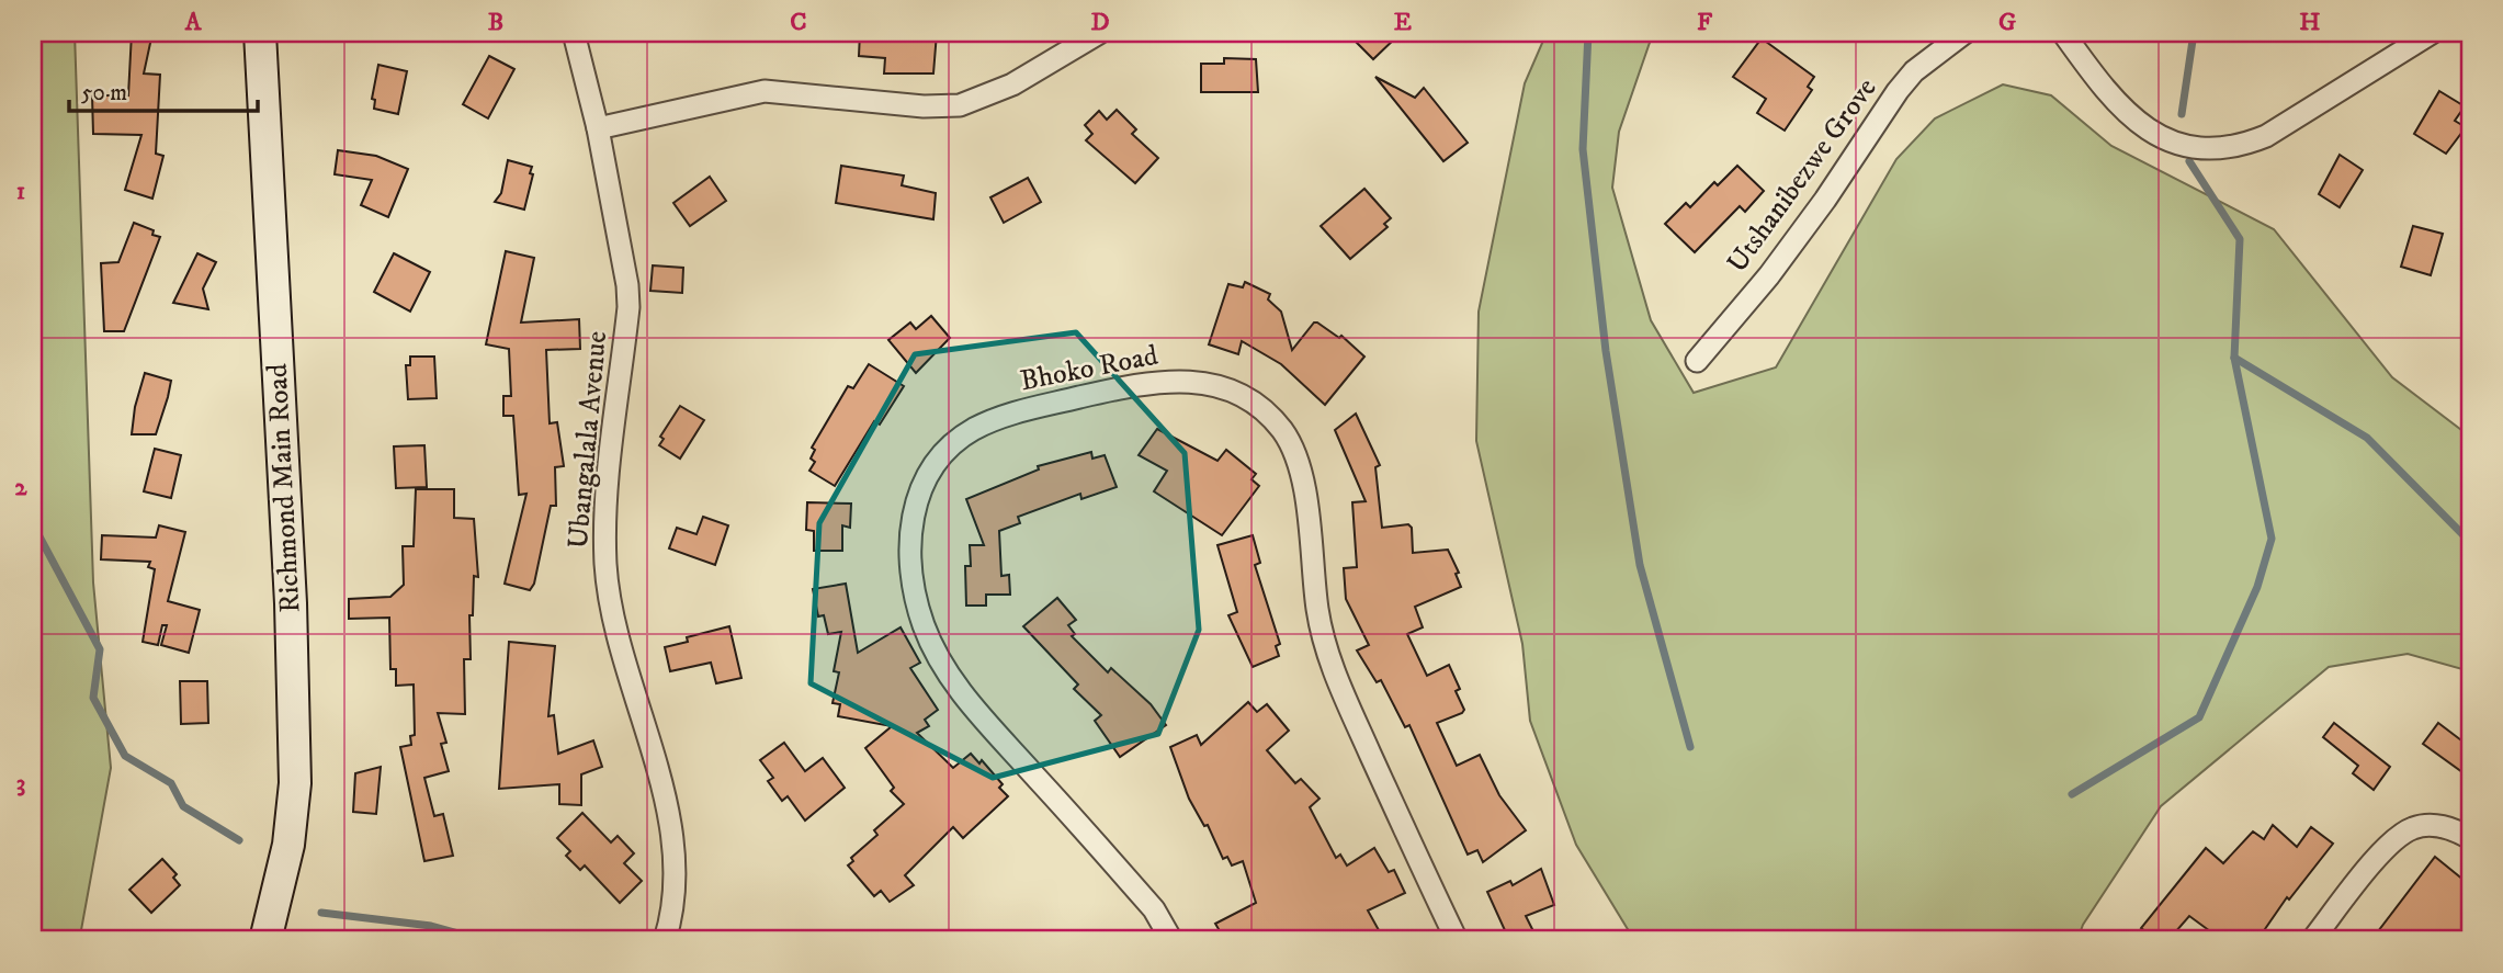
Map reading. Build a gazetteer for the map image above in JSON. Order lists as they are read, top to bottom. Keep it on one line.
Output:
{"streets":{"main road":["Richmond Main Road"],"street":["Utshanibezwe Grove","Bhoko Road","Ubangalala Avenue"]},"scale_bar":"50 m","grid":{"columns":["A","B","C","D","E","F","G","H"],"rows":["1","2","3"]}}
